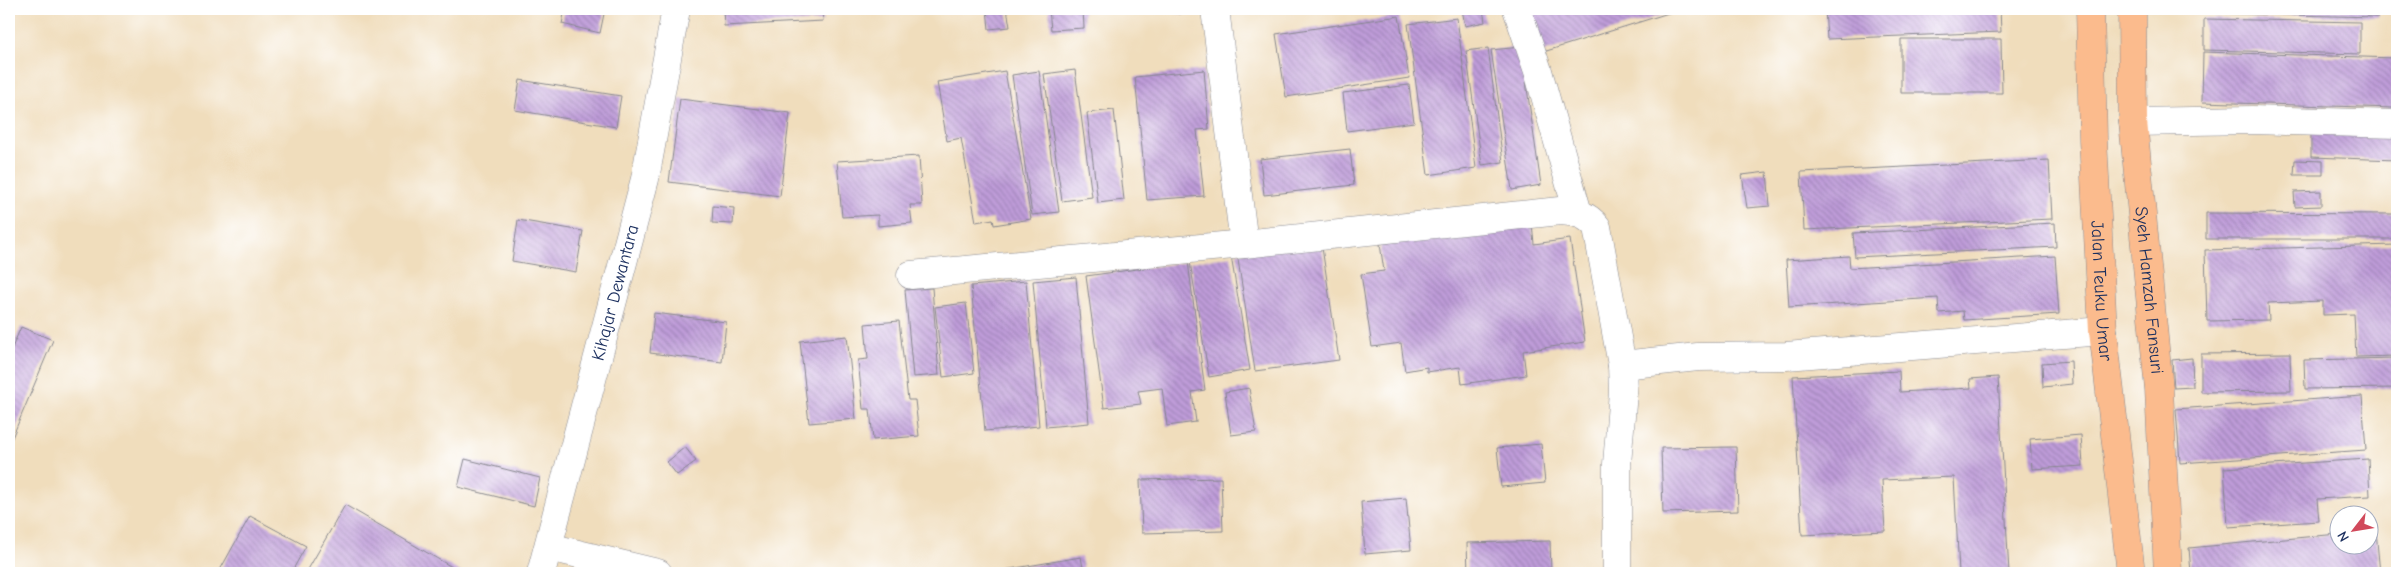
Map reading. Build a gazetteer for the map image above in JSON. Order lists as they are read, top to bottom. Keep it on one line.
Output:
{"streets":{"highway":["Syeh Hamzah Fansuri","Jalan Teuku Umar"],"street":["Kihajar Dewantara"]},"north":"bottom left"}
